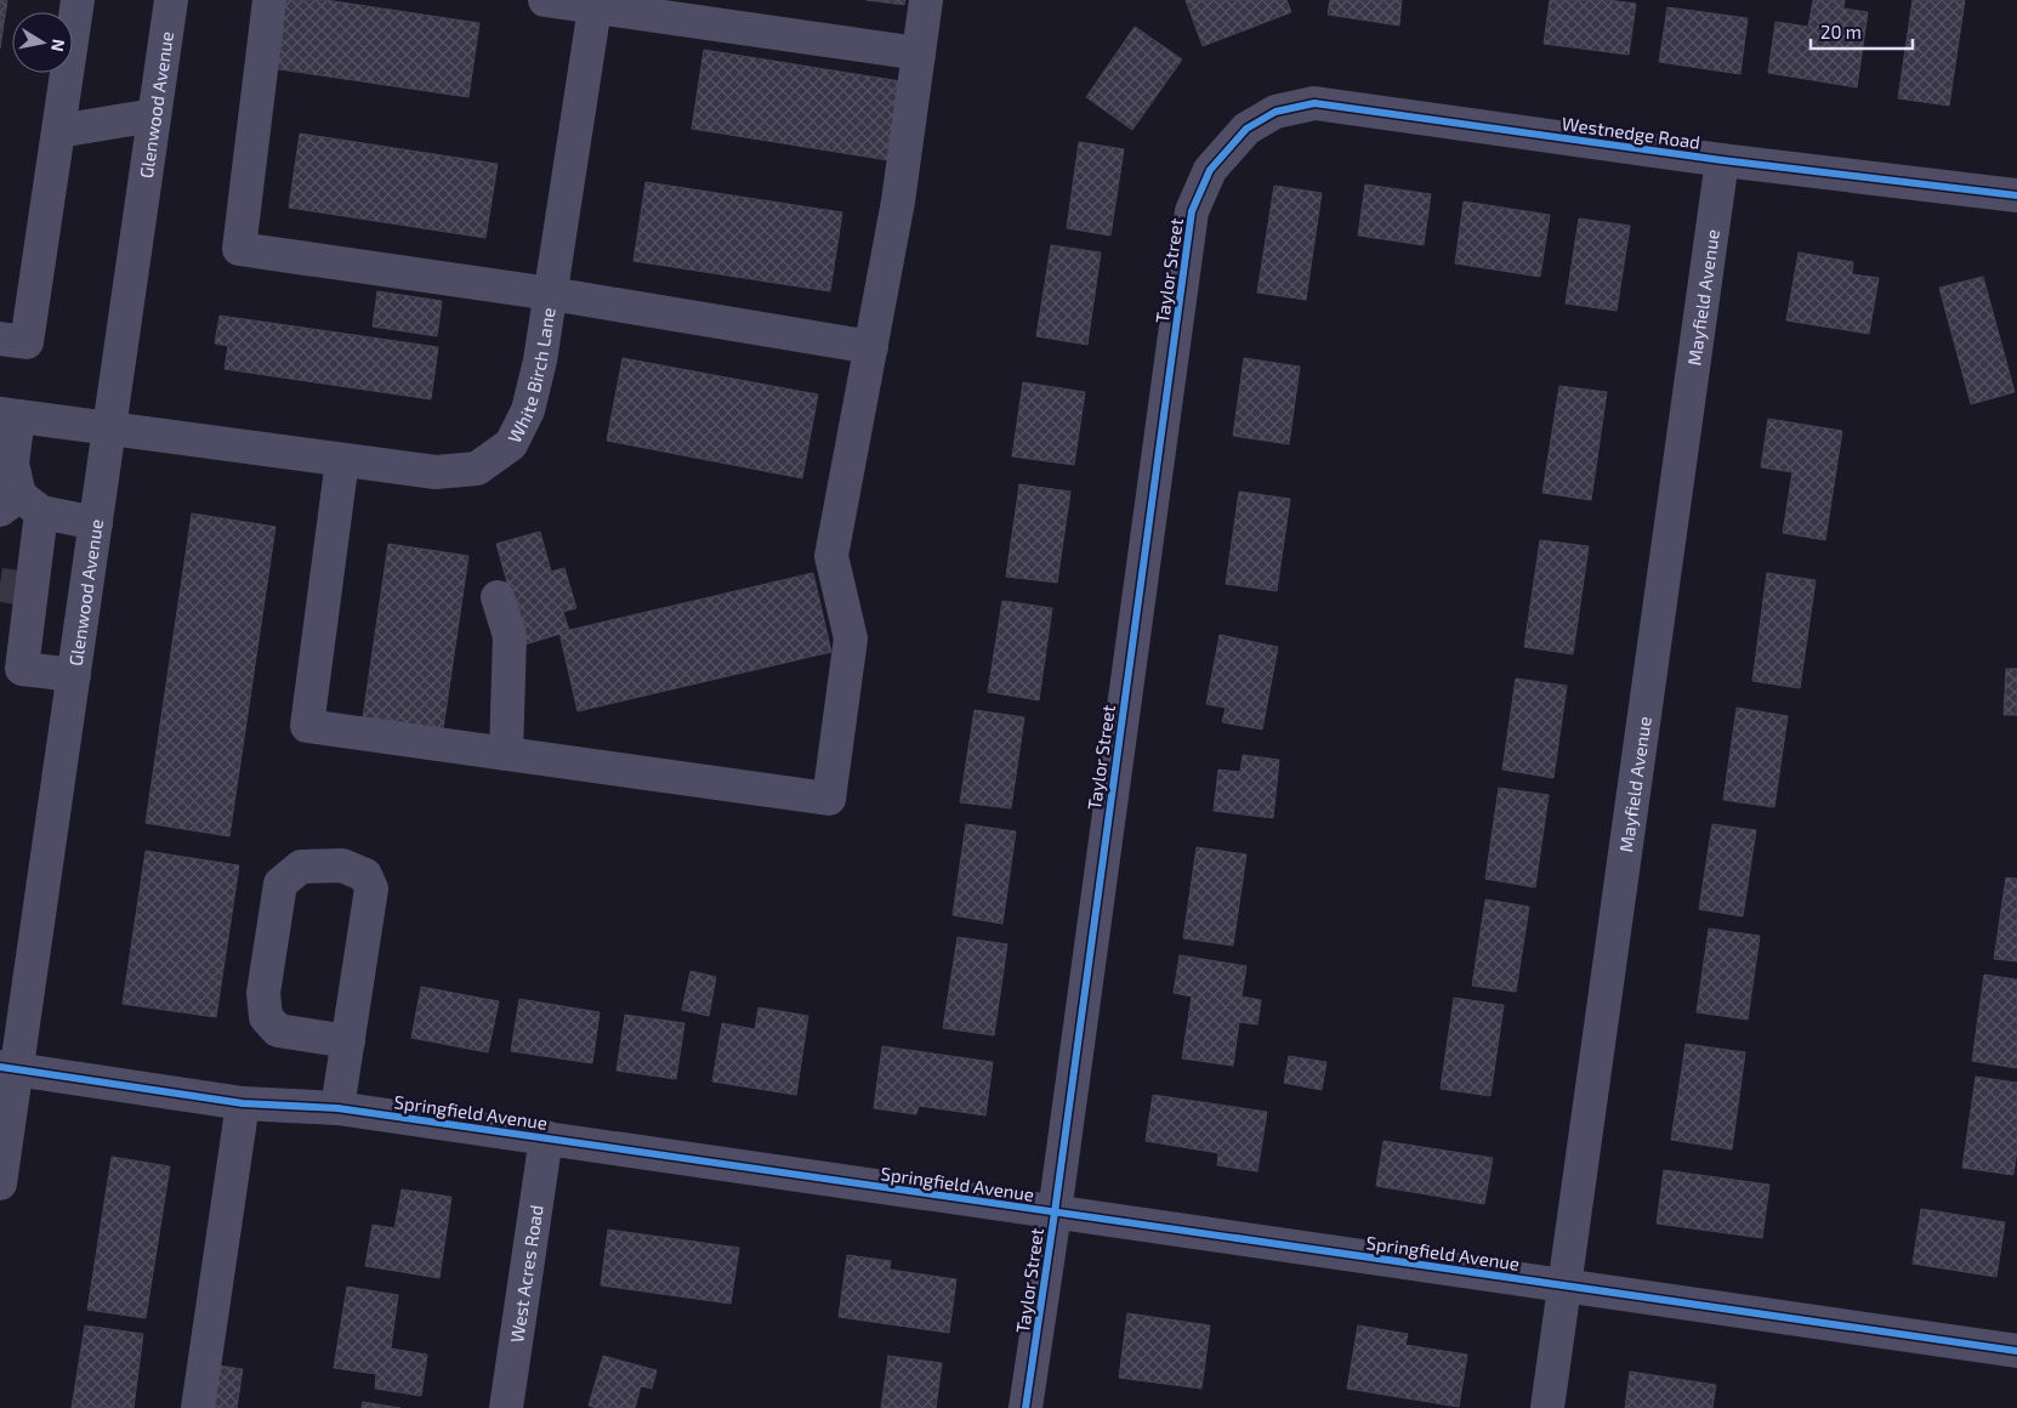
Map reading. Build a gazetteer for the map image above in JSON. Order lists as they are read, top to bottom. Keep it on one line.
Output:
{"streets":{"street":["Glenwood Avenue","Westnedge Road","Taylor Street","Mayfield Avenue","White Birch Lane","Springfield Avenue","West Acres Road"]},"crossings":[["Glenwood Avenue","White Birch Lane"],["Glenwood Avenue","Springfield Avenue"],["Westnedge Road","Taylor Street"],["Westnedge Road","Mayfield Avenue"],["Taylor Street","Springfield Avenue"],["Mayfield Avenue","Springfield Avenue"],["Springfield Avenue","West Acres Road"]],"scale_bar":"20 m","north":"right"}
